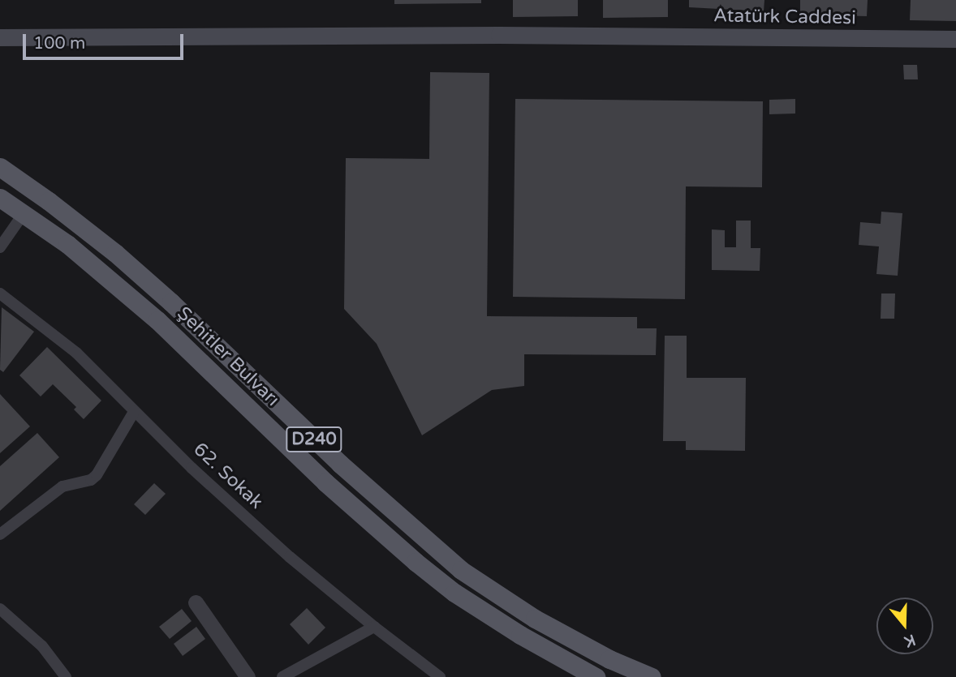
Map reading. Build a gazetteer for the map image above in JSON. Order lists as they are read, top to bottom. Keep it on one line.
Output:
{"streets":{"main road":["Atatürk Caddesi","Şehitler Bulvarı","D240"],"street":["62. Sokak"]},"scale_bar":"100 m","north":"bottom"}
